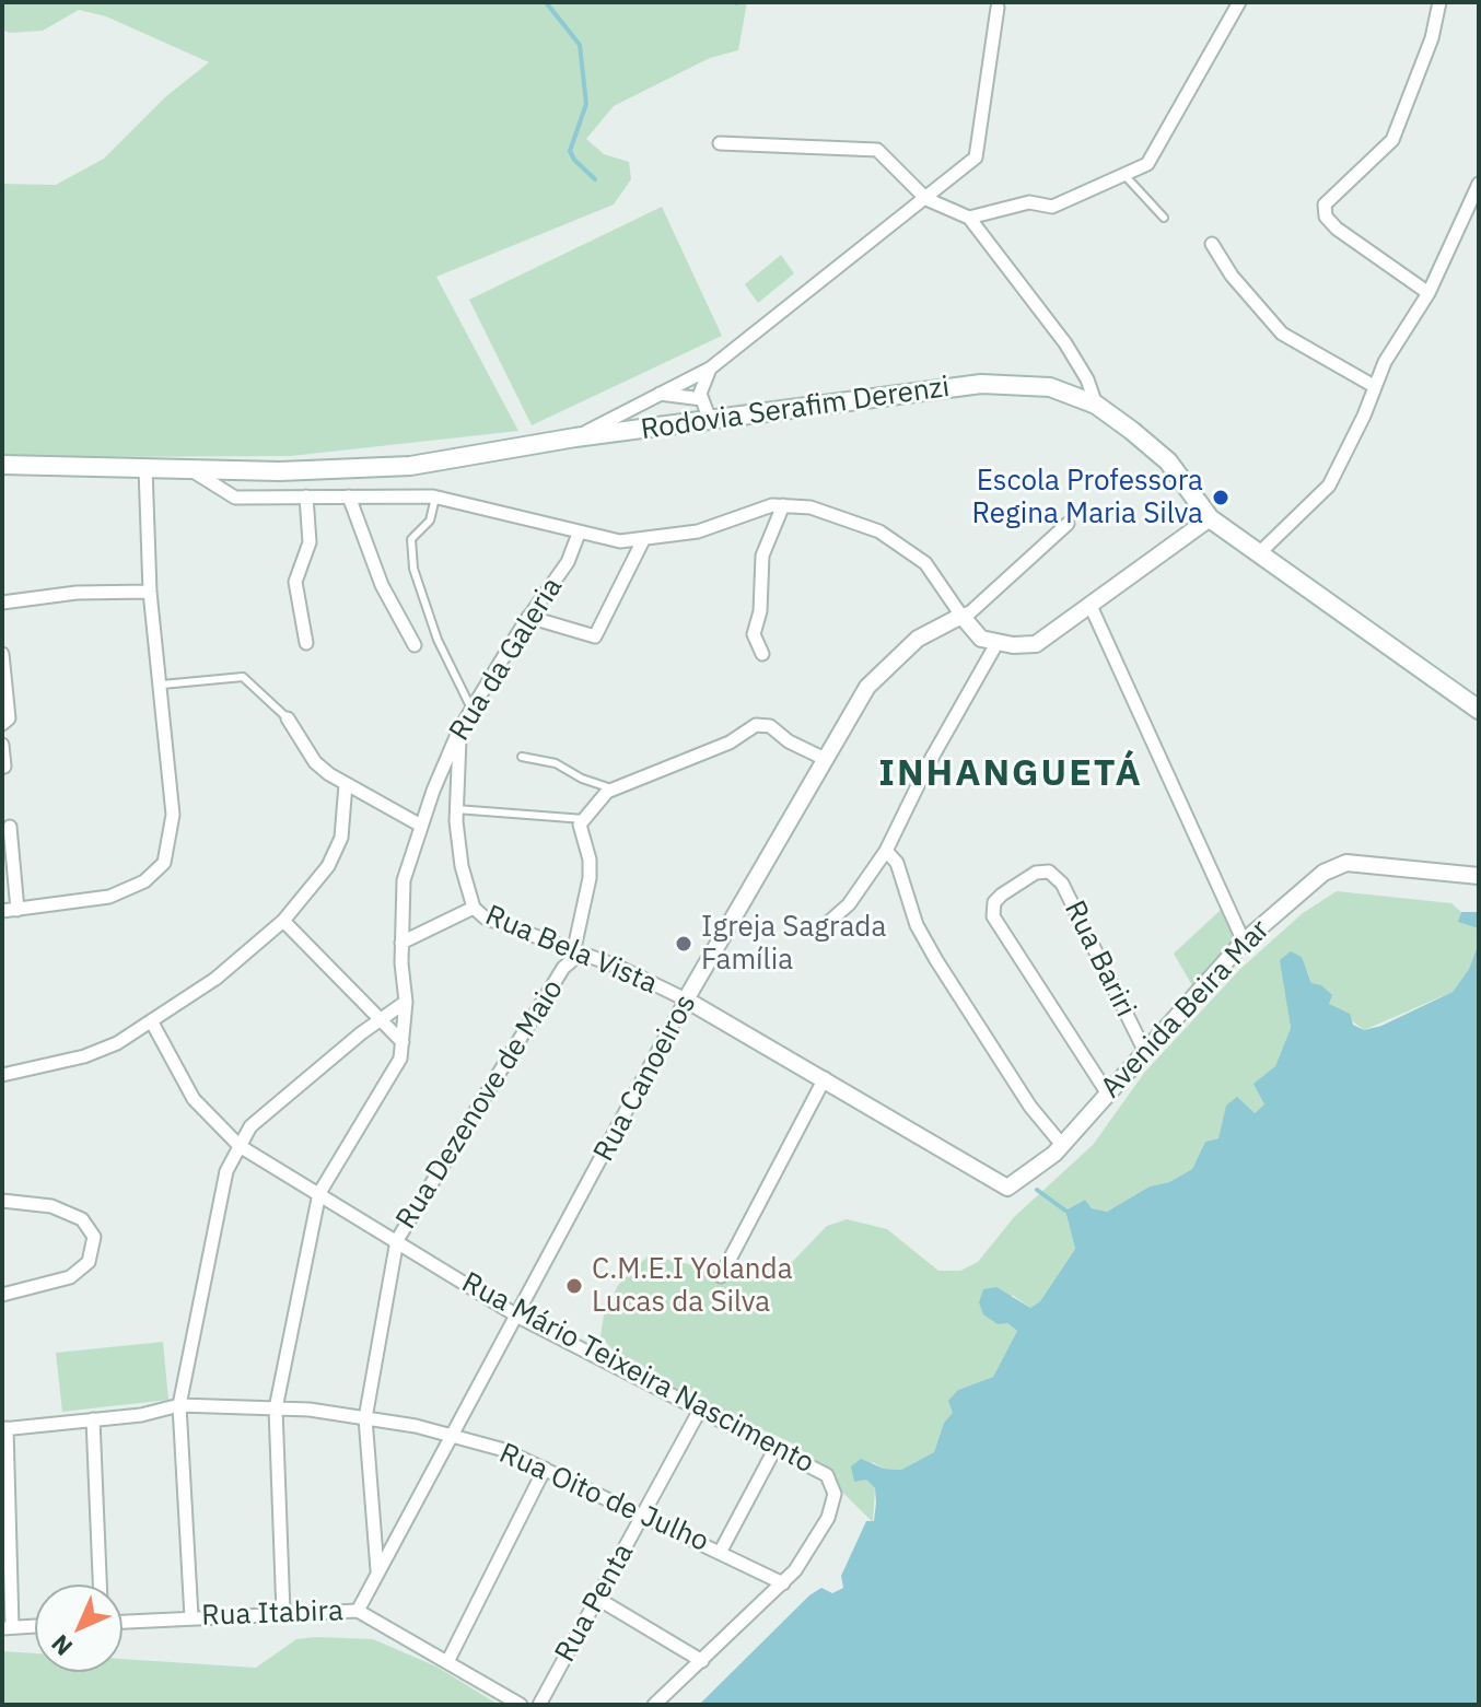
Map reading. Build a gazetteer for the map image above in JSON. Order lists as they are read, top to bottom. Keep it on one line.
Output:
{"streets":{"main road":["Rodovia Serafim Derenzi"],"street":["Rua da Galeria","Rua Bela Vista","Rua Bariri","Avenida Beira Mar","Rua Canoeiros","Rua Dezenove de Maio","Rua Mário Teixeira Nascimento","Rua Oito de Julho","Rua Penta","Rua Itabira"]},"crossings":[["Rua da Galeria","Rua Bela Vista"],["Rua da Galeria","Rua Mário Teixeira Nascimento"],["Rua Bela Vista","Avenida Beira Mar"],["Rua Bela Vista","Rua Canoeiros"],["Rua Bela Vista","Rua Dezenove de Maio"],["Rua Bariri","Avenida Beira Mar"],["Rua Canoeiros","Rua Dezenove de Maio"],["Rua Canoeiros","Rua Mário Teixeira Nascimento"],["Rua Canoeiros","Rua Oito de Julho"],["Rua Canoeiros","Rua Itabira"],["Rua Dezenove de Maio","Rua Mário Teixeira Nascimento"],["Rua Dezenove de Maio","Rua Oito de Julho"],["Rua Mário Teixeira Nascimento","Rua Oito de Julho"],["Rua Mário Teixeira Nascimento","Rua Penta"],["Rua Oito de Julho","Rua Penta"]],"districts":["INHANGUETÁ"],"places":["Escola Professora Regina Maria Silva","Igreja Sagrada Família","C.M.E.I Yolanda Lucas da Silva"],"north":"bottom left"}
